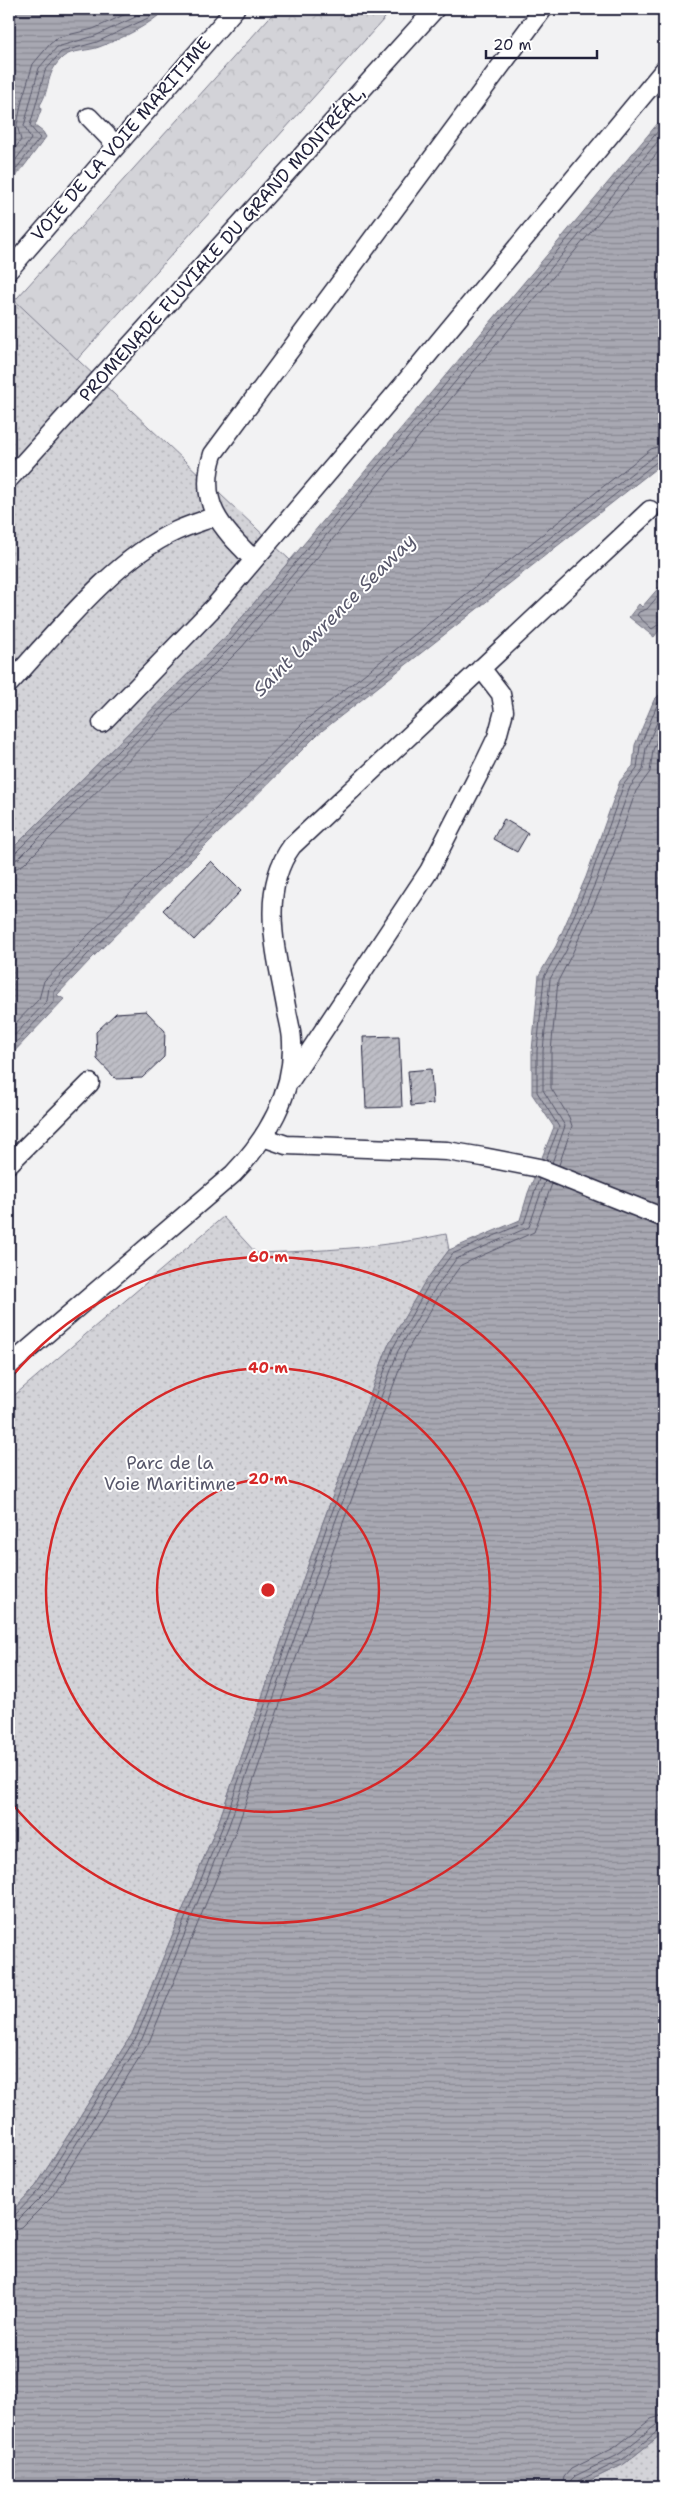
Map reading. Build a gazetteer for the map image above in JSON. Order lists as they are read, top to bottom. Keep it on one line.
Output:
{"streets":{"lane":["VOIE DE LA VOIE MARITIME","PROMENADE FLUVIALE DU GRAND MONTRÉAL,"]},"water":["Saint Lawrence Seaway"],"parks":["Parc de la Voie Maritimne"],"scale_bar":"20 m","rings":["60 m","40 m","20 m"]}
